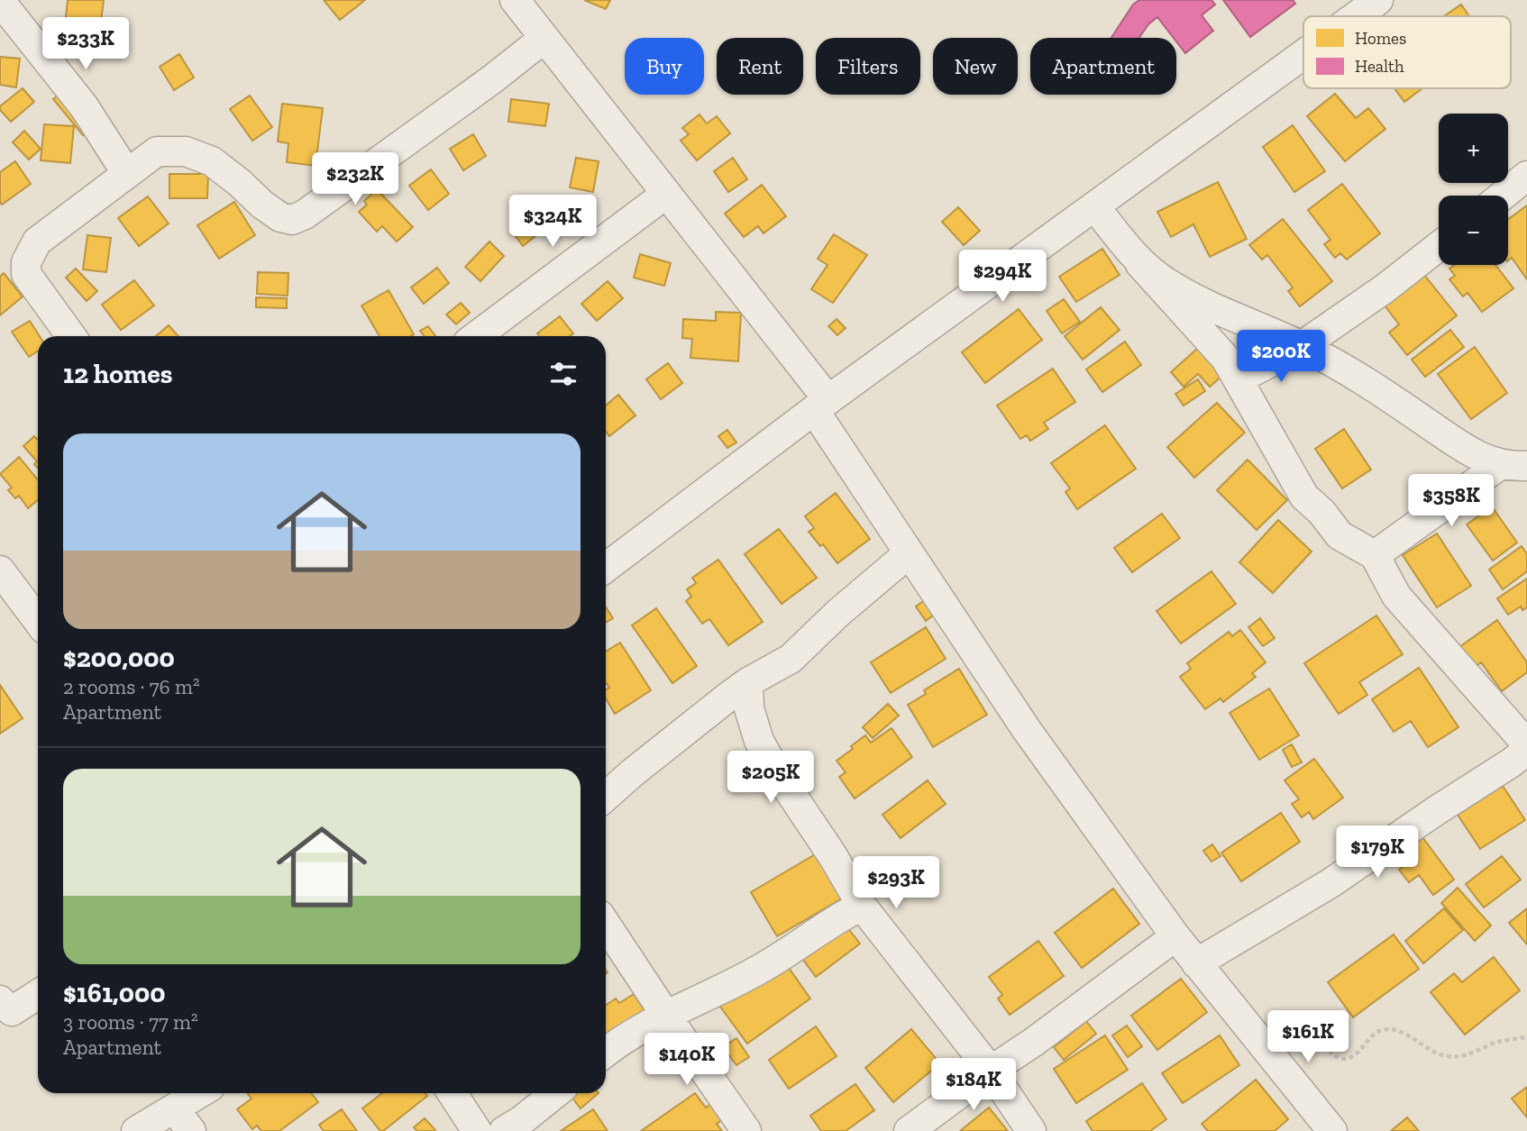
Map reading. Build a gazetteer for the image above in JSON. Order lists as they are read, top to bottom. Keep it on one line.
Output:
{"legend":["Homes","Health"],"page":{"price":["$233K","$232K","$324K","$294K","$200K","$358K","$205K","$179K","$293K","$161K","$140K","$184K"],"chip":["Buy","Rent","Filters","New","Apartment"],"map_buttons":["+","−"],"heading":"12 homes","list":[{"name":"$200,000","note":"2 rooms · 76 m² · Apartment"},{"name":"$161,000","note":"3 rooms · 77 m² · Apartment"}]}}
